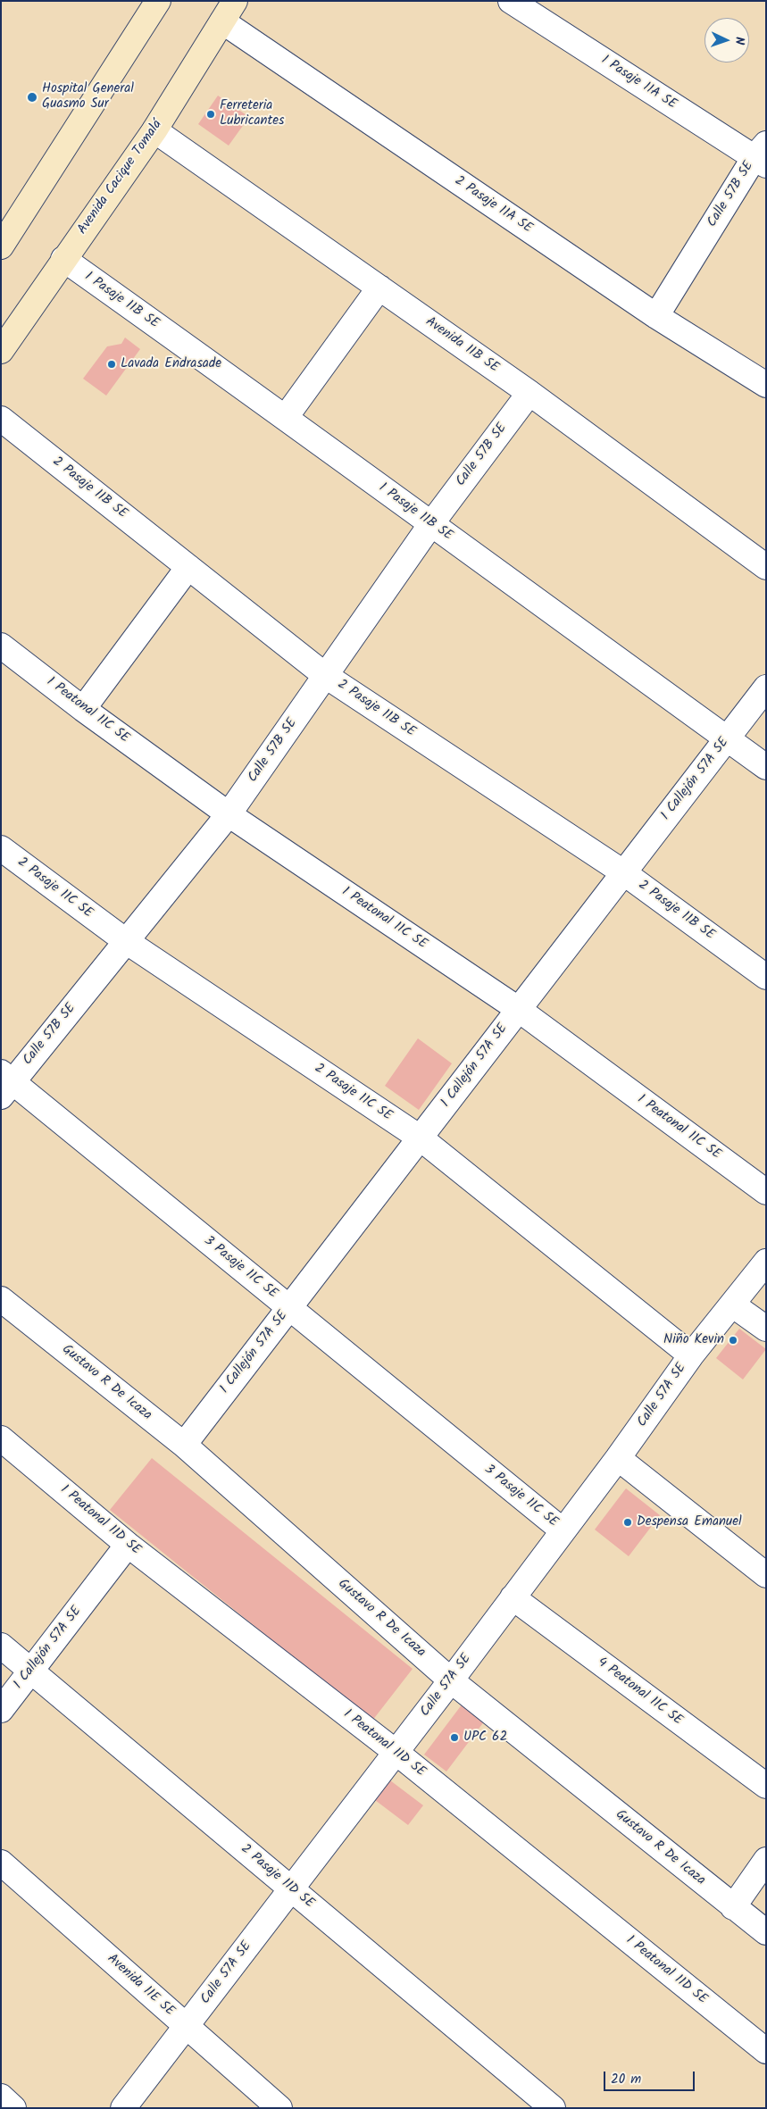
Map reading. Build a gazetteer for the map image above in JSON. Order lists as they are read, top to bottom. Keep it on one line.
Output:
{"streets":{"main road":["Avenida Cacique Tomalá"],"street":["1 Pasaje 11A SE","Calle 57B SE","2 Pasaje 11A SE","1 Pasaje 11B SE","Avenida 11B SE","2 Pasaje 11B SE","1 Peatonal 11C SE","1 Callejón 57A SE","2 Pasaje 11C SE","3 Pasaje 11C SE","Gustavo R De Icaza","Calle 57A SE","1 Peatonal 11D SE","4 Peatonal 11C SE","2 Pasaje 11D SE","Avenida 11E SE"]},"crossings":[["1 Pasaje 11A SE","Calle 57B SE"],["Avenida Cacique Tomalá","2 Pasaje 11A SE"],["Avenida Cacique Tomalá","1 Pasaje 11B SE"],["Avenida Cacique Tomalá","Avenida 11B SE"],["Calle 57B SE","2 Pasaje 11A SE"],["Calle 57B SE","1 Pasaje 11B SE"],["Calle 57B SE","Avenida 11B SE"],["Calle 57B SE","2 Pasaje 11B SE"],["Calle 57B SE","1 Peatonal 11C SE"],["Calle 57B SE","2 Pasaje 11C SE"],["Calle 57B SE","3 Pasaje 11C SE"],["1 Pasaje 11B SE","1 Callejón 57A SE"],["2 Pasaje 11B SE","1 Callejón 57A SE"],["1 Peatonal 11C SE","1 Callejón 57A SE"],["1 Callejón 57A SE","2 Pasaje 11C SE"],["1 Callejón 57A SE","3 Pasaje 11C SE"],["1 Callejón 57A SE","Gustavo R De Icaza"],["1 Callejón 57A SE","1 Peatonal 11D SE"],["1 Callejón 57A SE","2 Pasaje 11D SE"],["2 Pasaje 11C SE","Calle 57A SE"],["3 Pasaje 11C SE","Calle 57A SE"],["Gustavo R De Icaza","Calle 57A SE"],["Calle 57A SE","1 Peatonal 11D SE"],["Calle 57A SE","4 Peatonal 11C SE"],["Calle 57A SE","2 Pasaje 11D SE"],["Calle 57A SE","Avenida 11E SE"]],"places":["Hospital General Guasmo Sur","Ferreteria Lubricantes","Lavada Endrasade","Niño Kevin","Despensa Emanuel","UPC 62"],"scale_bar":"20 m","north":"right"}
